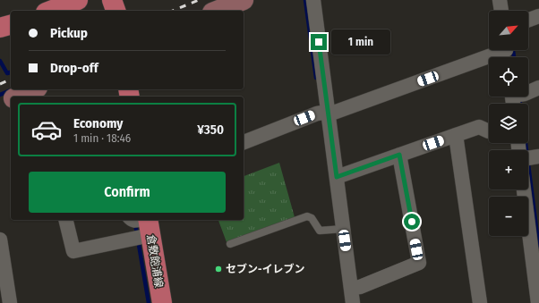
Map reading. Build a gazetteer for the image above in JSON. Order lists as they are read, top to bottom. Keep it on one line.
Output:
{"streets":{"main road":["倉敷飽浦線"]},"places":["セブン-イレブン"],"north":"top right","page":{"map_buttons":["+","−"],"banner":["Pickup","Drop-off"],"bubble":"1 min","list":[{"name":"Economy","note":"1 min · 18:46","value":"¥350"}],"buttons":"Confirm"}}
